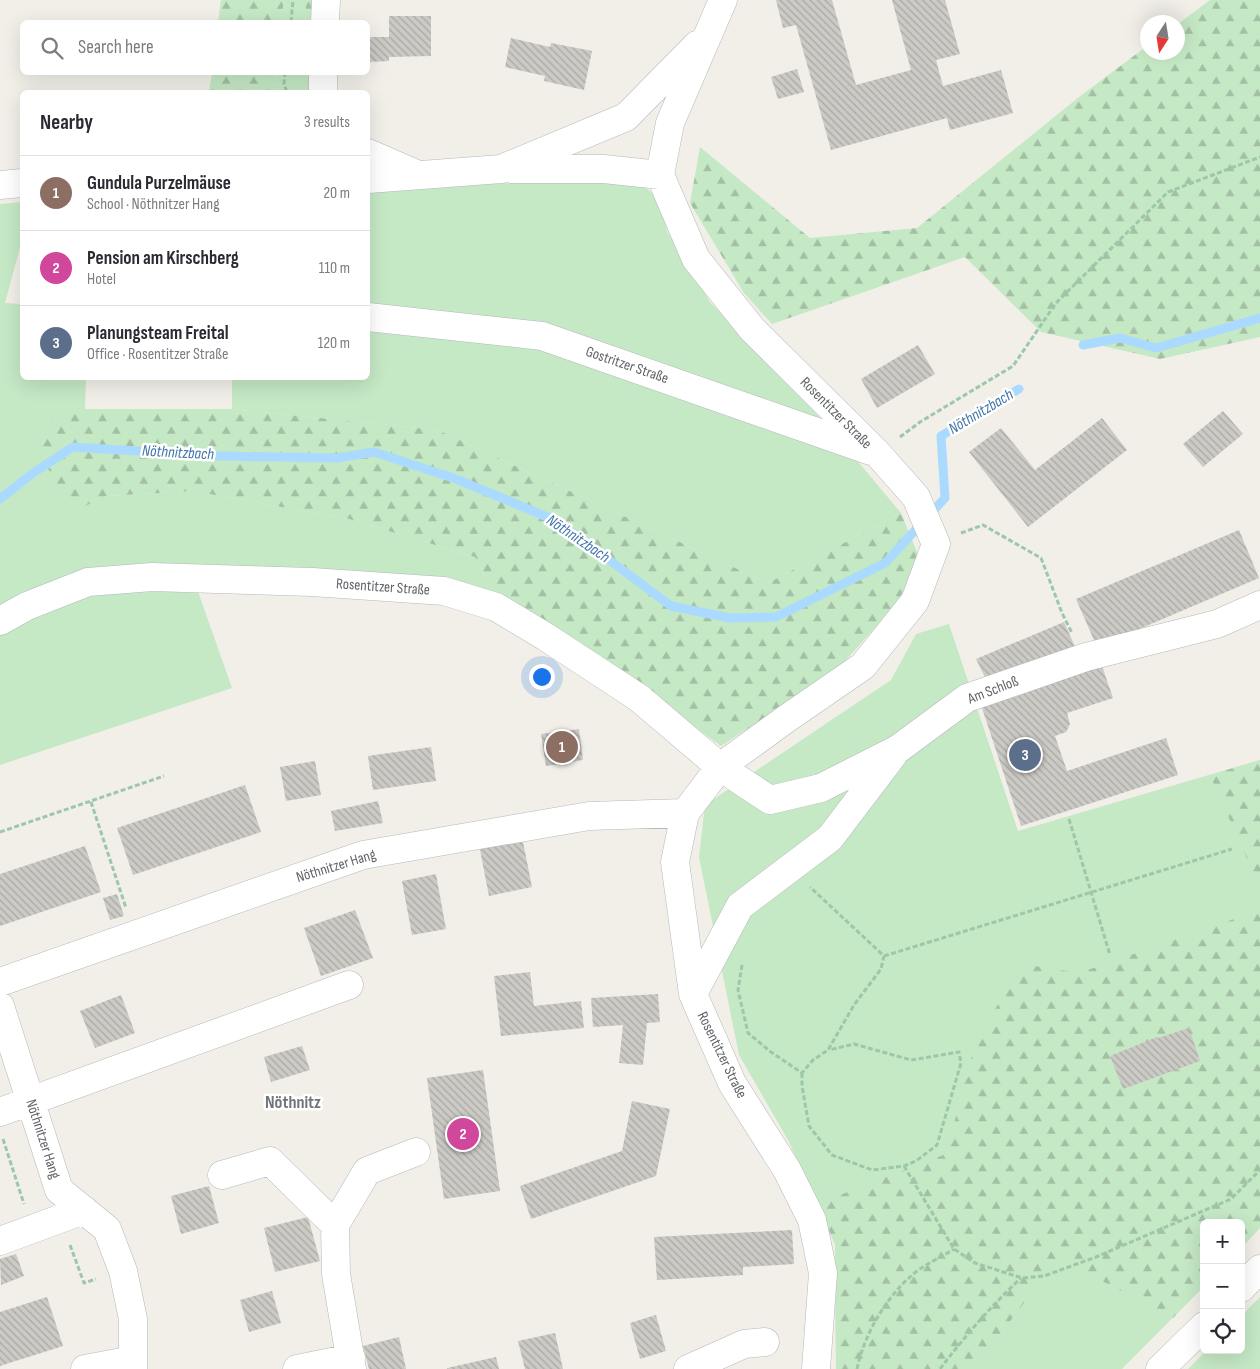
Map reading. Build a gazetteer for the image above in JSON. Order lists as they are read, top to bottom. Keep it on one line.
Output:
{"streets":{"street":["Gostritzer Straße","Rosentitzer Straße","Am Schloß","Nöthnitzer Hang"]},"crossings":[["Gostritzer Straße","Rosentitzer Straße"],["Rosentitzer Straße","Am Schloß"],["Rosentitzer Straße","Nöthnitzer Hang"]],"districts":["Nöthnitz"],"water":["Nöthnitzbach"],"north":"bottom","page":{"search":"Search here","heading":["Nearby","3 results"],"list":[{"mark":"1","name":"Gundula Purzelmäuse","note":"School · Nöthnitzer Hang","value":"20 m"},{"mark":"2","name":"Pension am Kirschberg","note":"Hotel","value":"110 m"},{"mark":"3","name":"Planungsteam Freital","note":"Office · Rosentitzer Straße","value":"120 m"}],"pins":["1","3","2"],"map_buttons":["+","−"]}}
